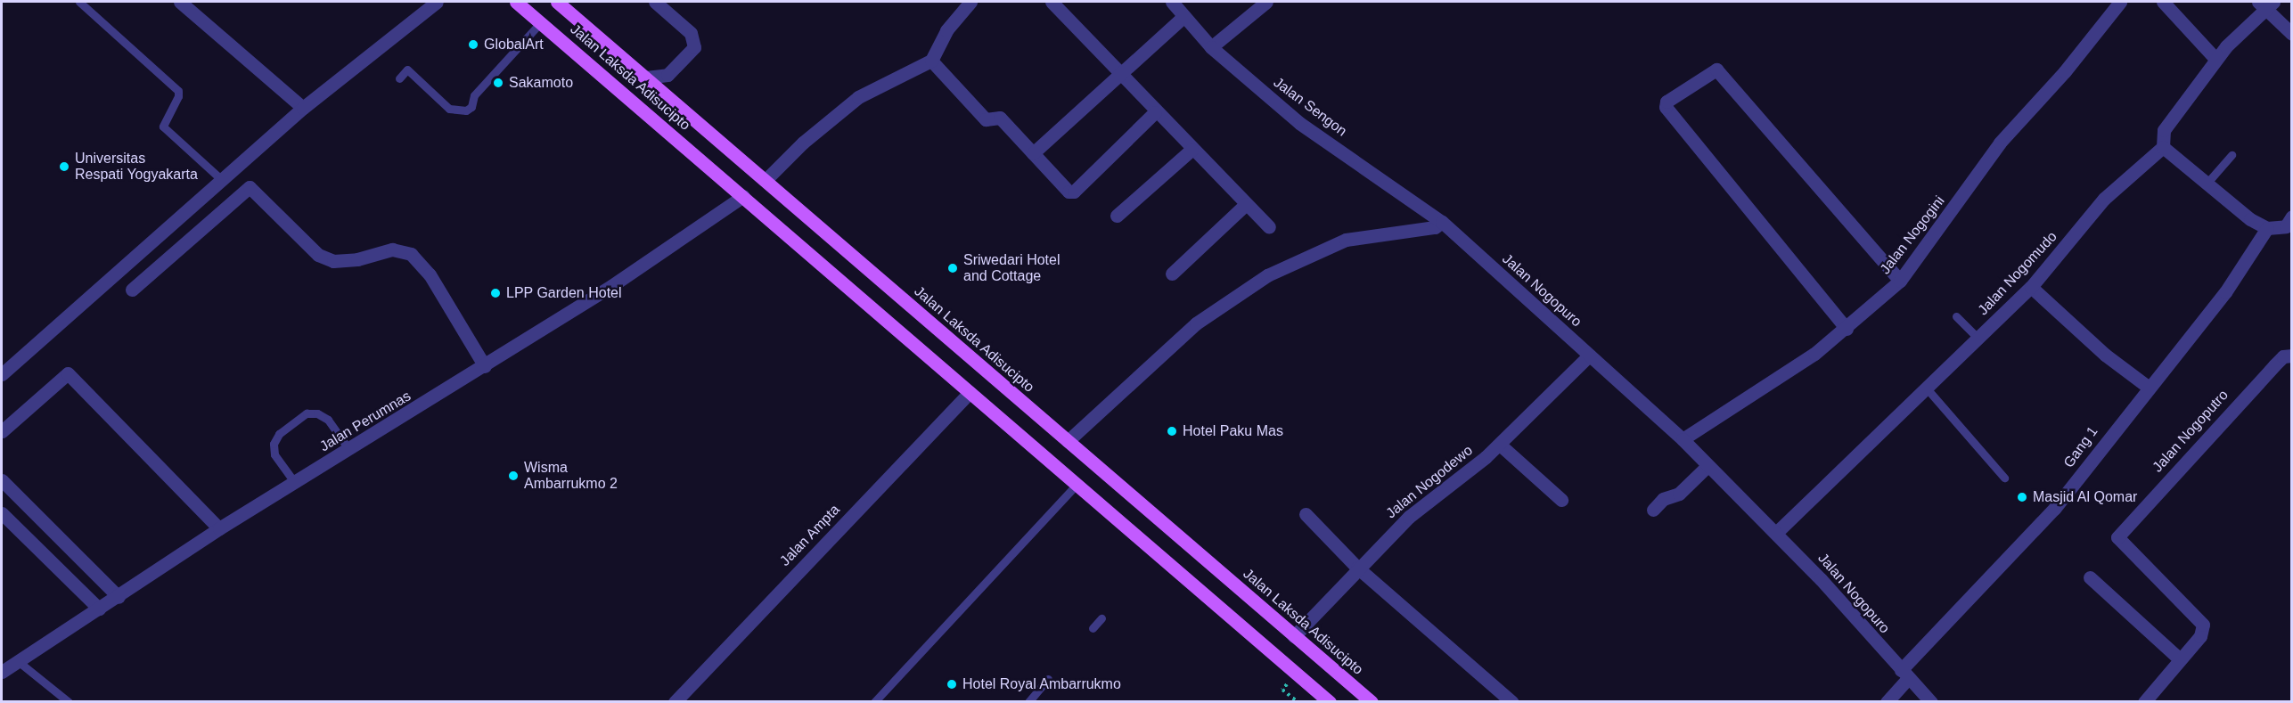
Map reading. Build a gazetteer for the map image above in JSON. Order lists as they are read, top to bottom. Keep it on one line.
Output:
{"streets":{"main road":["Jalan Laksda Adisucipto"],"street":["Jalan Sengon","Jalan Nogogini","Jalan Nogomudo","Jalan Nogopuro","Jalan Perumnas","Jalan Nogoputro","Gang 1","Jalan Nogodewo","Jalan Ampta"]},"crossings":[["Jalan Laksda Adisucipto","Jalan Perumnas"],["Jalan Laksda Adisucipto","Jalan Nogodewo"],["Jalan Laksda Adisucipto","Jalan Ampta"],["Jalan Sengon","Jalan Nogopuro"],["Jalan Nogogini","Jalan Nogopuro"],["Jalan Nogomudo","Jalan Nogopuro"],["Jalan Nogopuro","Gang 1"],["Jalan Nogopuro","Jalan Nogodewo"]],"places":["GlobalArt","Sakamoto","Universitas Respati Yogyakarta","Sriwedari Hotel and Cottage","LPP Garden Hotel","Hotel Paku Mas","Wisma Ambarrukmo 2","Masjid Al Qomar","Hotel Royal Ambarrukmo"]}
